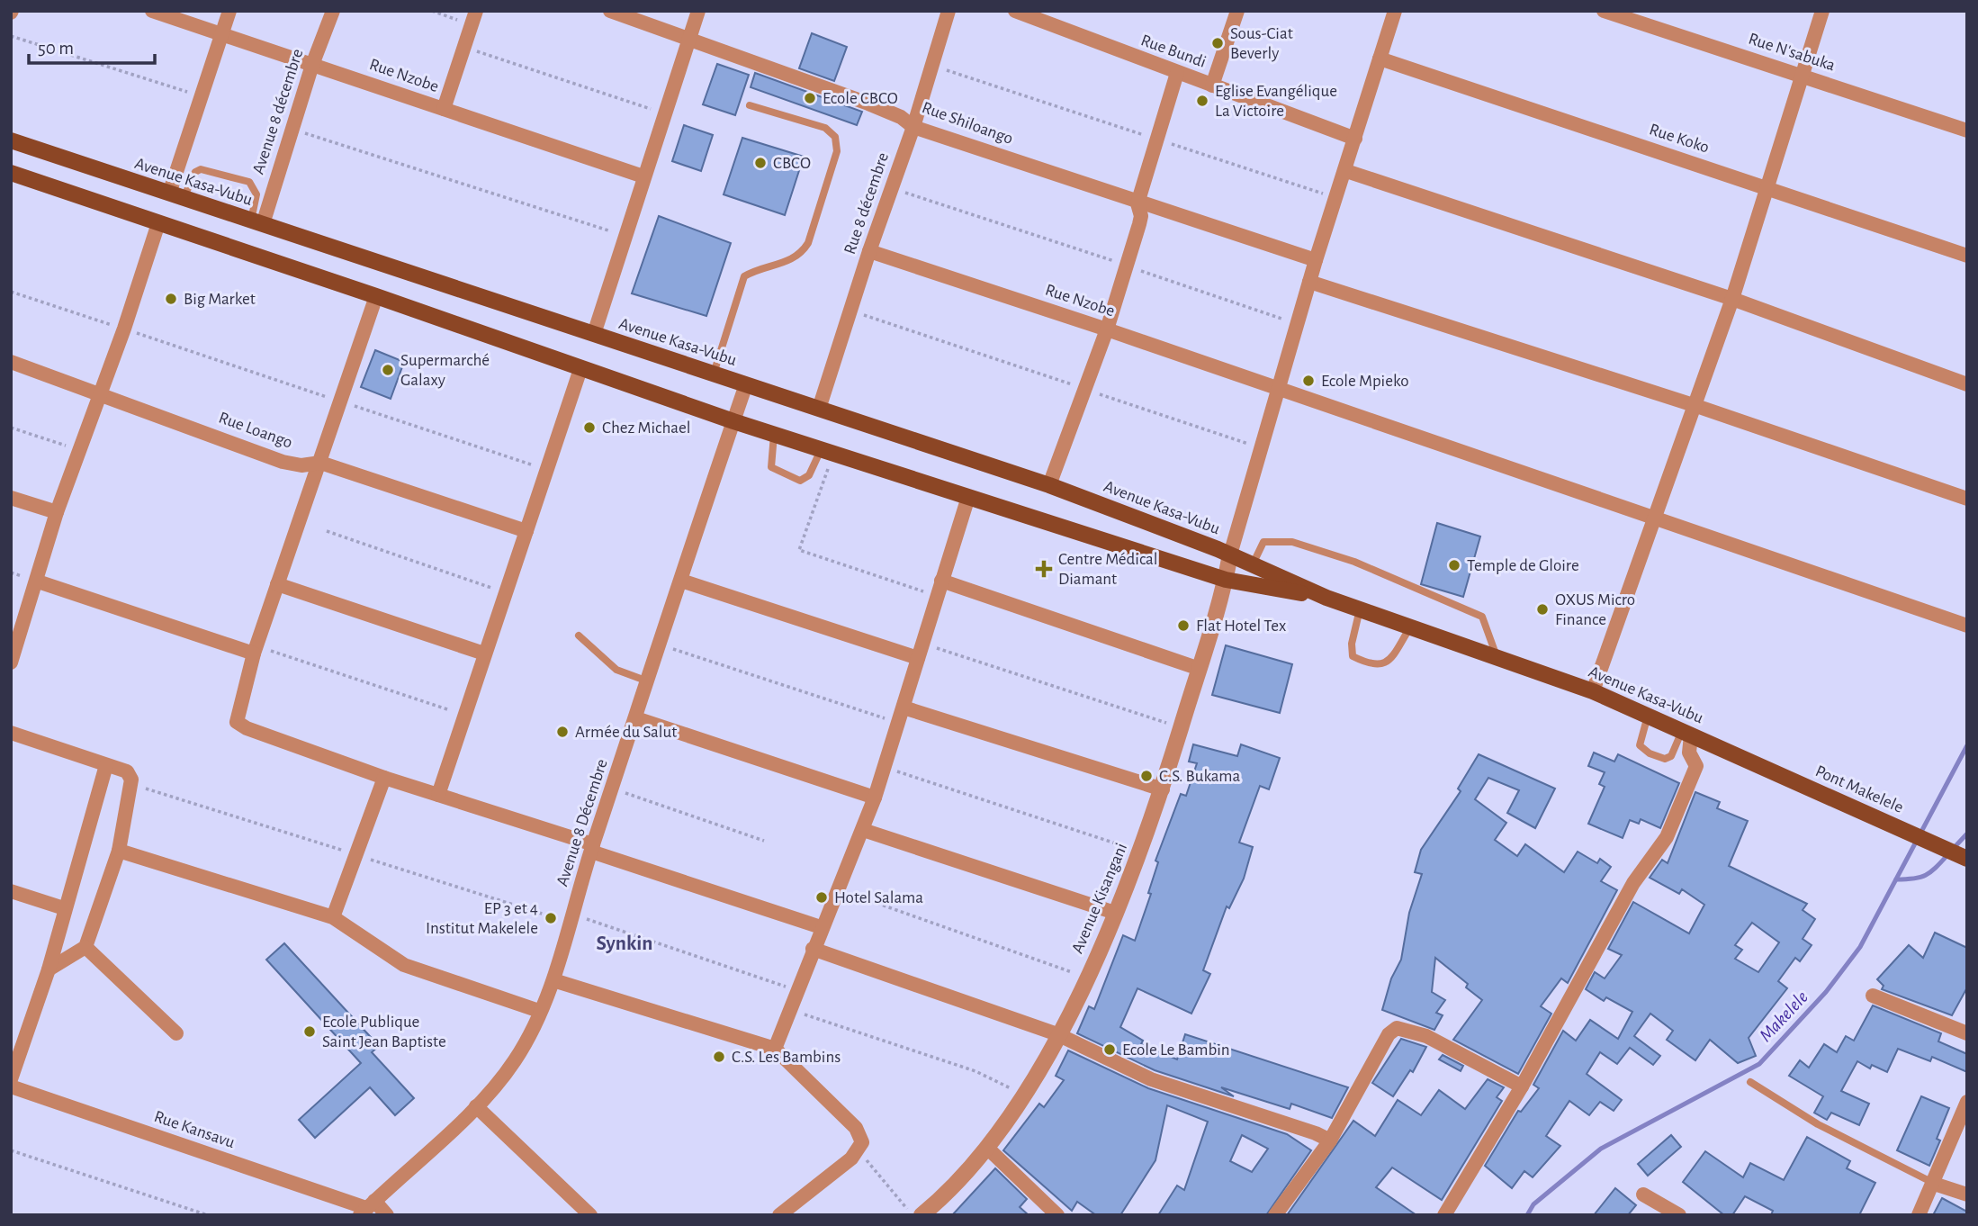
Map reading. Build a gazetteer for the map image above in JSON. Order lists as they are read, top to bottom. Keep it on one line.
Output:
{"streets":{"main road":["Avenue Kasa-Vubu","Pont Makelele"],"street":["Rue Bundi","Rue N'sabuka","Rue Nzobe","Avenue 8 décembre","Rue Shiloango","Rue Koko","Rue 8 décembre","Rue Loango","Avenue 8 Décembre","Avenue Kisangani","Rue Kansavu"]},"crossings":[["Rue Nzobe","Avenue 8 décembre"],["Rue Nzobe","Rue 8 décembre"],["Avenue 8 décembre","Avenue Kasa-Vubu"],["Rue Shiloango","Rue 8 décembre"],["Avenue Kasa-Vubu","Rue 8 décembre"],["Avenue Kasa-Vubu","Pont Makelele"],["Avenue Kasa-Vubu","Avenue 8 Décembre"],["Avenue Kasa-Vubu","Avenue Kisangani"],["Avenue 8 Décembre","Rue Kansavu"]],"districts":["Synkin"],"water":["Makelele"],"places":{"other":["Sous-Ciat Beverly","Ecole CBCO","Eglise Evangélique La Victoire","CBCO","Big Market","Supermarché Galaxy","Ecole Mpieko","Chez Michael","Temple de Gloire","OXUS Micro Finance","Flat Hotel Tex","Armée du Salut","C.S. Bukama","Hotel Salama","EP 3 et 4 Institut Makelele","Ecole Publique Saint Jean Baptiste","Ecole Le Bambin","C.S. Les Bambins"],"health":["Centre Médical Diamant"]},"scale_bar":"50 m"}
